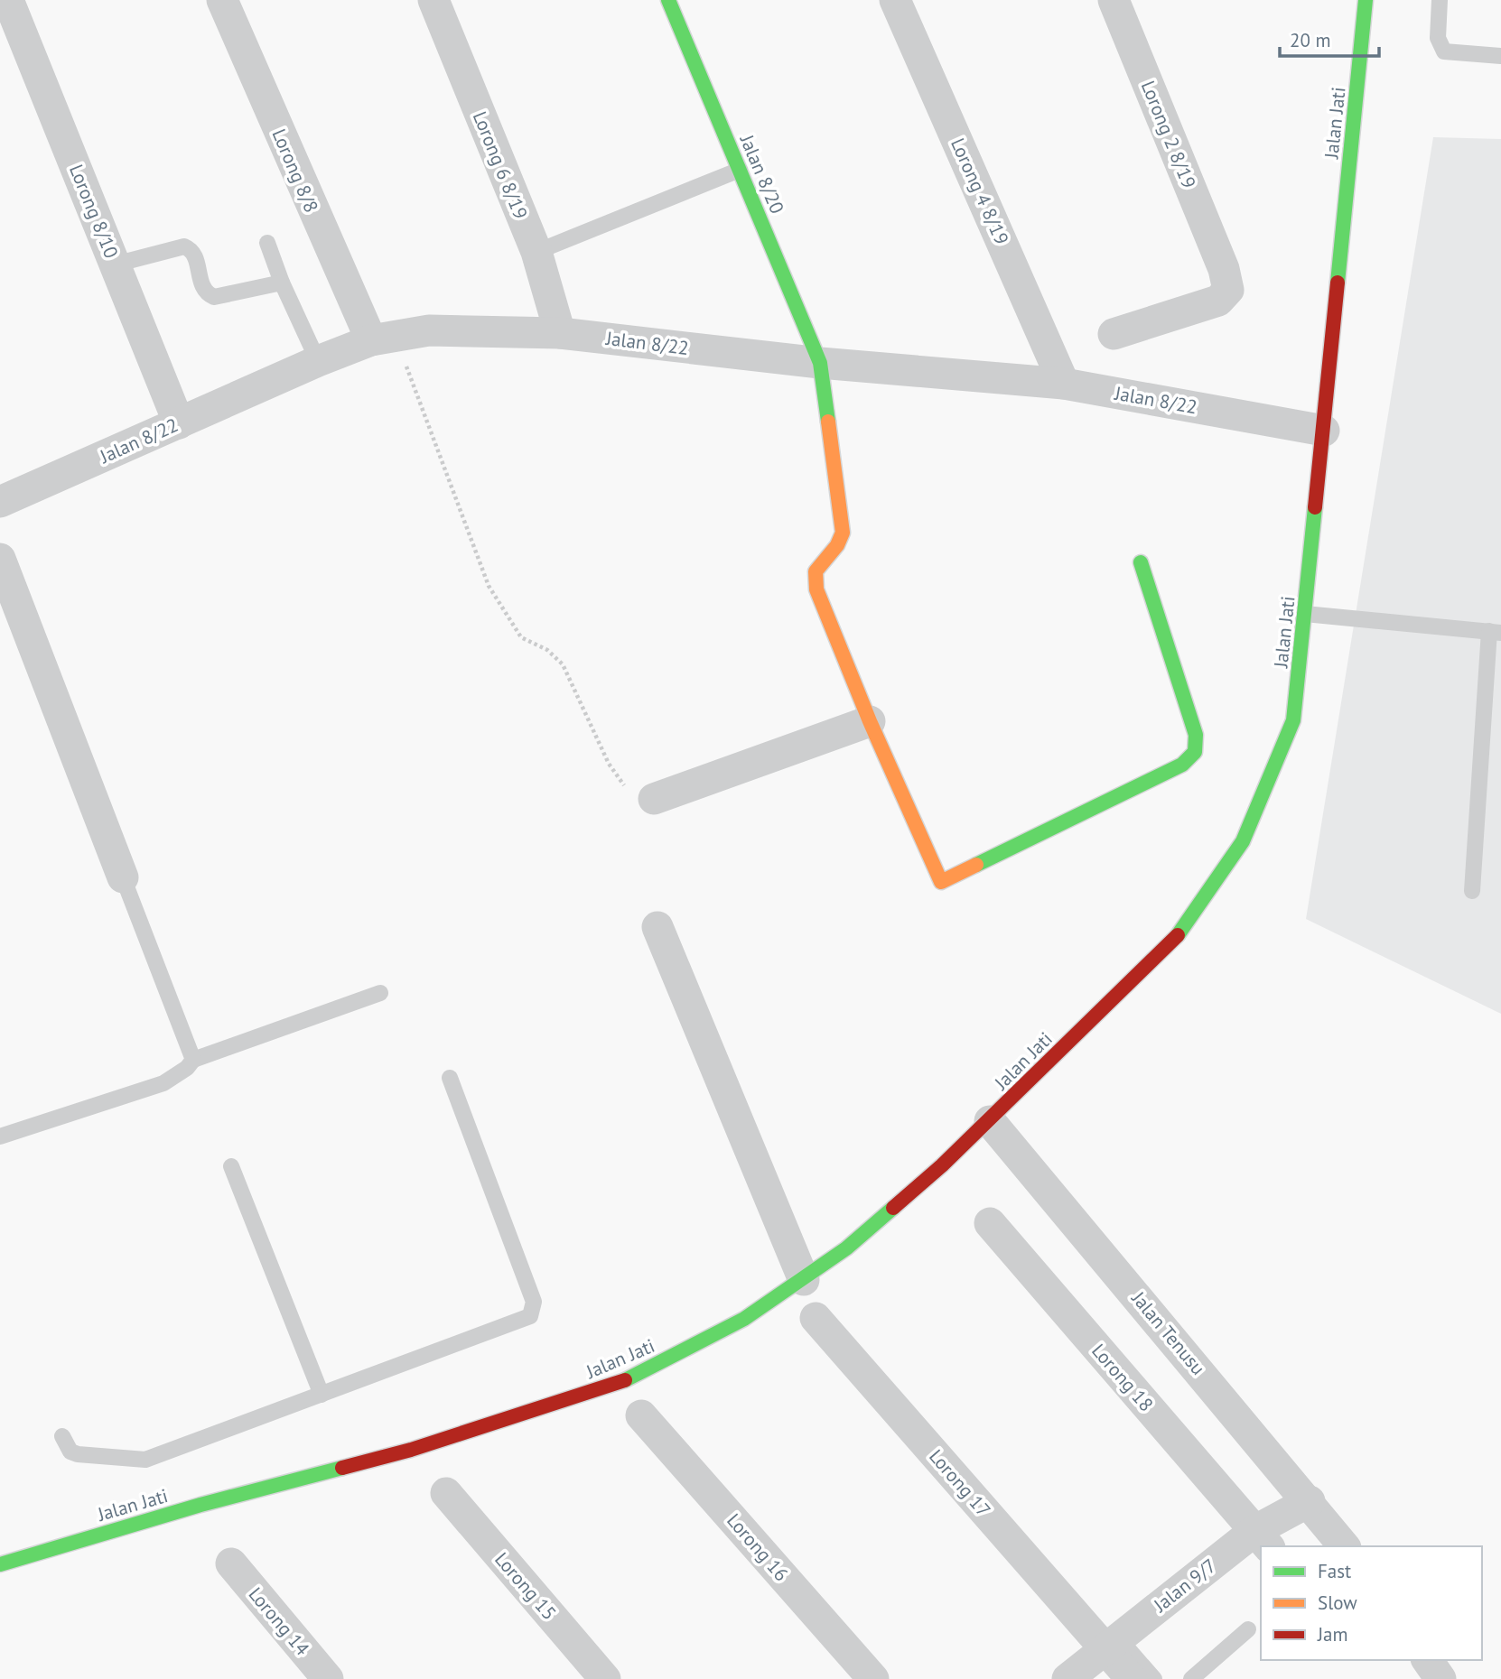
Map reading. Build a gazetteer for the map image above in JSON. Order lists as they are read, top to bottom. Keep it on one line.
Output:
{"streets":{"street":["Jalan Jati","Lorong 2 8/19","Lorong 6 8/19","Lorong 8/8","Jalan 8/20","Lorong 4 8/19","Lorong 8/10","Jalan 8/22","Jalan Tenusu","Lorong 18","Lorong 17","Lorong 16","Jalan 9/7","Lorong 15","Lorong 14"]},"crossings":[["Jalan Jati","Jalan 8/22"],["Jalan Jati","Jalan Tenusu"],["Lorong 6 8/19","Jalan 8/22"],["Lorong 8/8","Jalan 8/22"],["Jalan 8/20","Jalan 8/22"],["Lorong 4 8/19","Jalan 8/22"],["Lorong 8/10","Jalan 8/22"],["Jalan Tenusu","Jalan 9/7"],["Lorong 18","Jalan 9/7"],["Lorong 17","Jalan 9/7"]],"legend":["Fast","Slow","Jam"],"scale_bar":"20 m"}
